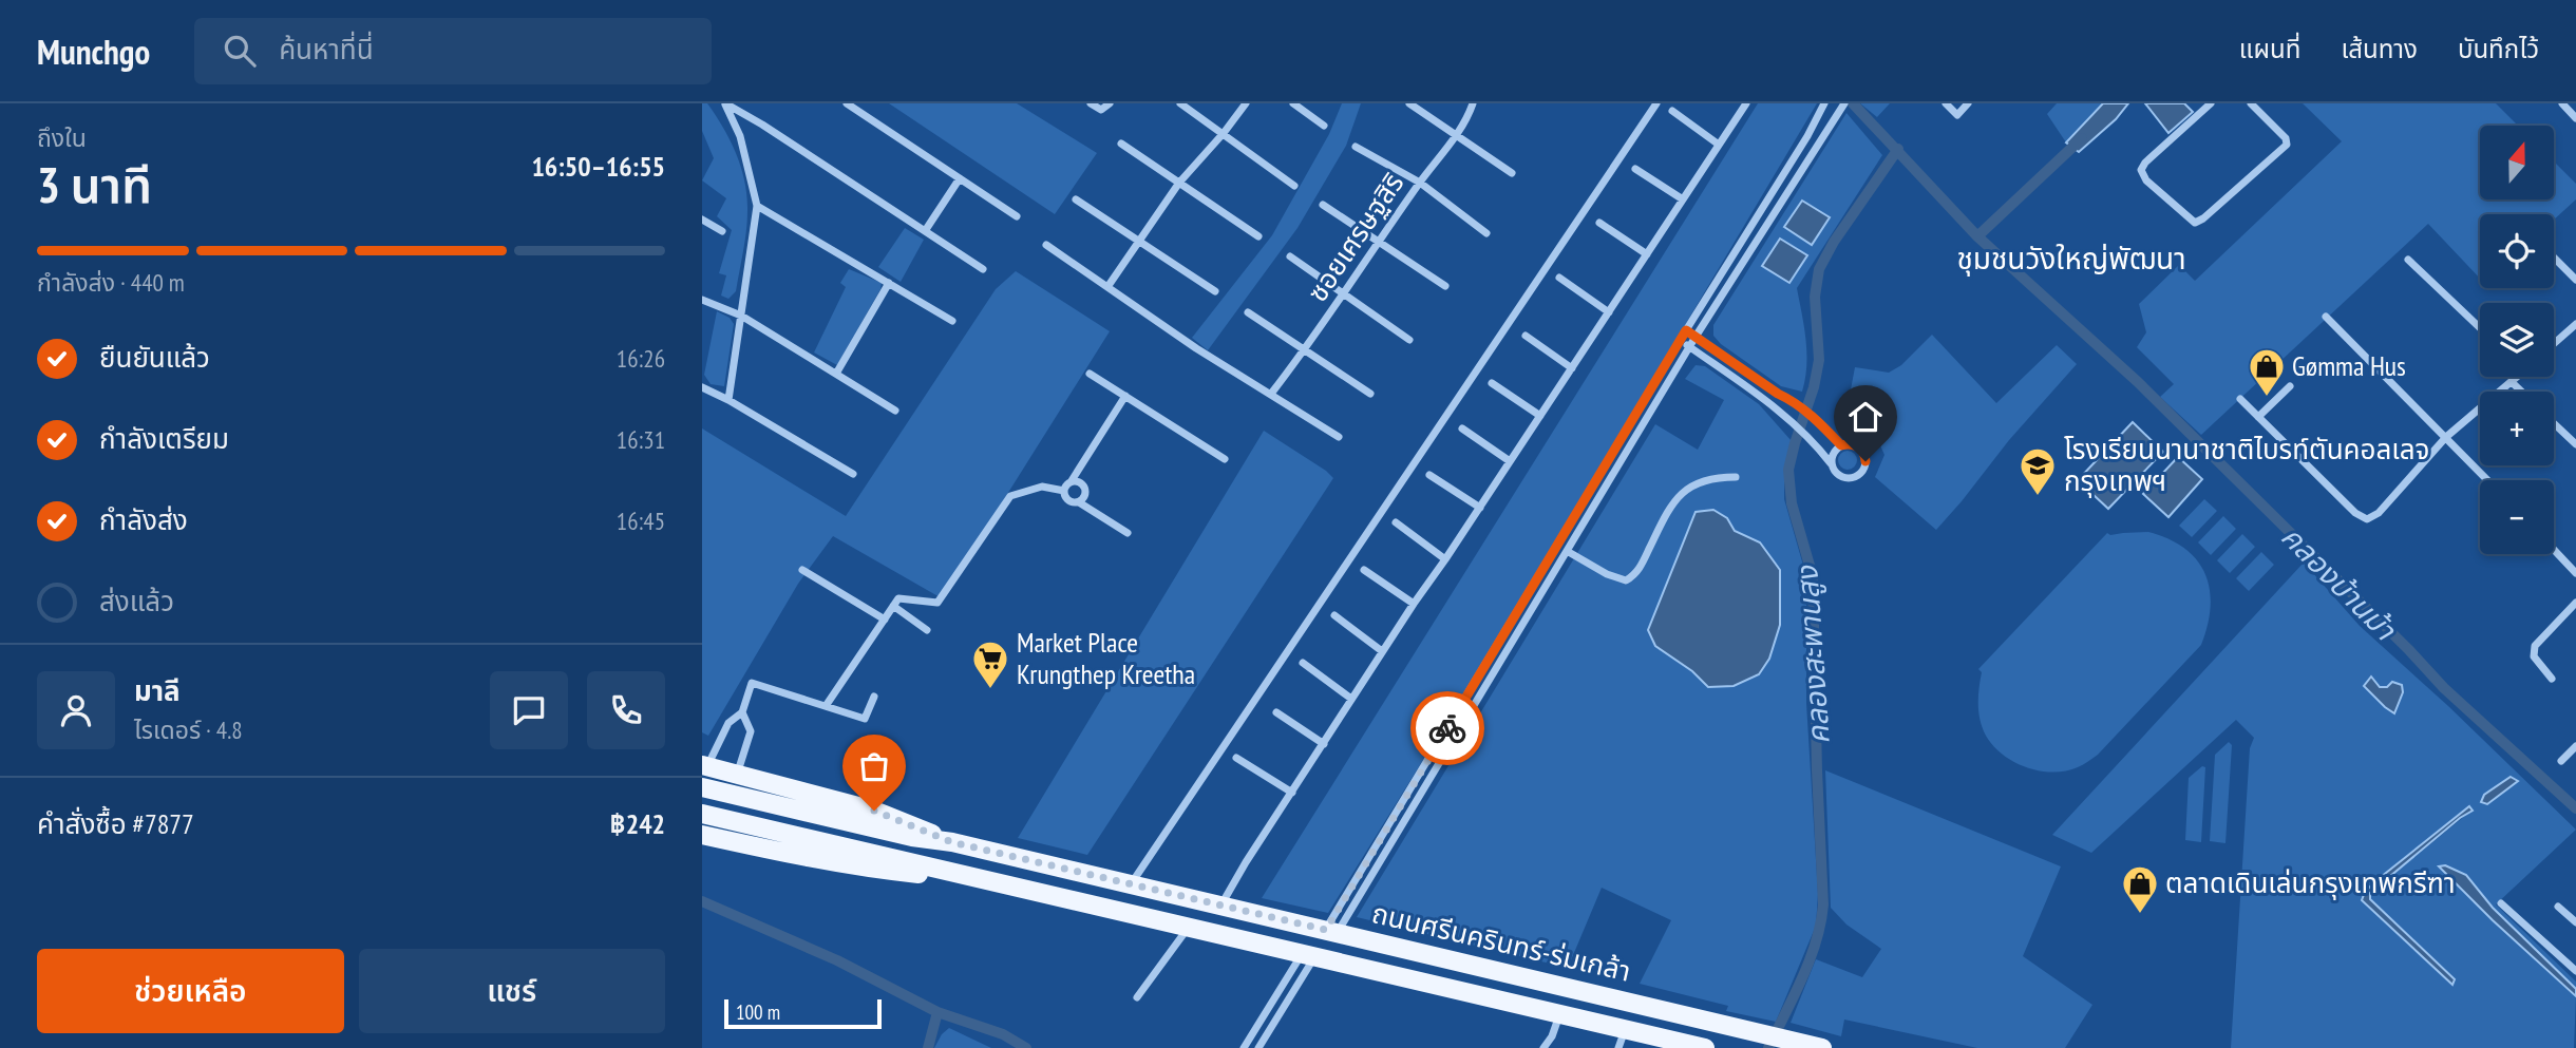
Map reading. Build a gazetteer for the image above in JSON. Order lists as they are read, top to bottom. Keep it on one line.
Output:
{"streets":{"main road":["ถนนศรีนครินทร์-ร่มเกล้า"],"street":["ซอยเศรษฐสิริ"]},"districts":["ชุมชนวังใหญ่พัฒนา"],"water":["คลองบ้านม้า","คลองสะพานสูง"],"places":{"shop":["Gømma Hus","ตลาดเดินเล่นกรุงเทพกรีฑา"],"school or university":["โรงเรียนนานาชาติไบรท์ตันคอลเลจ กรุงเทพฯ"],"supermarket":["Market Place Krungthep Kreetha"]},"scale_bar":"100 m","north":"top","page":{"header":"Munchgo","search":"ค้นหาที่นี่","nav":["แผนที่","เส้นทาง","บันทึกไว้"],"heading":["3 นาที","ถึงใน","16:50–16:55"],"panel":["มาลี","ไรเดอร์ · 4.8","คำสั่งซื้อ #7877","฿242"],"map_buttons":["+","−"],"bar":"กำลังส่ง · 440 m","list":[["ยืนยันแล้ว","16:26"],["กำลังเตรียม","16:31"],["กำลังส่ง","16:45"],"ส่งแล้ว"],"buttons":["ช่วยเหลือ","แชร์"],"scale":"100 m"}}
